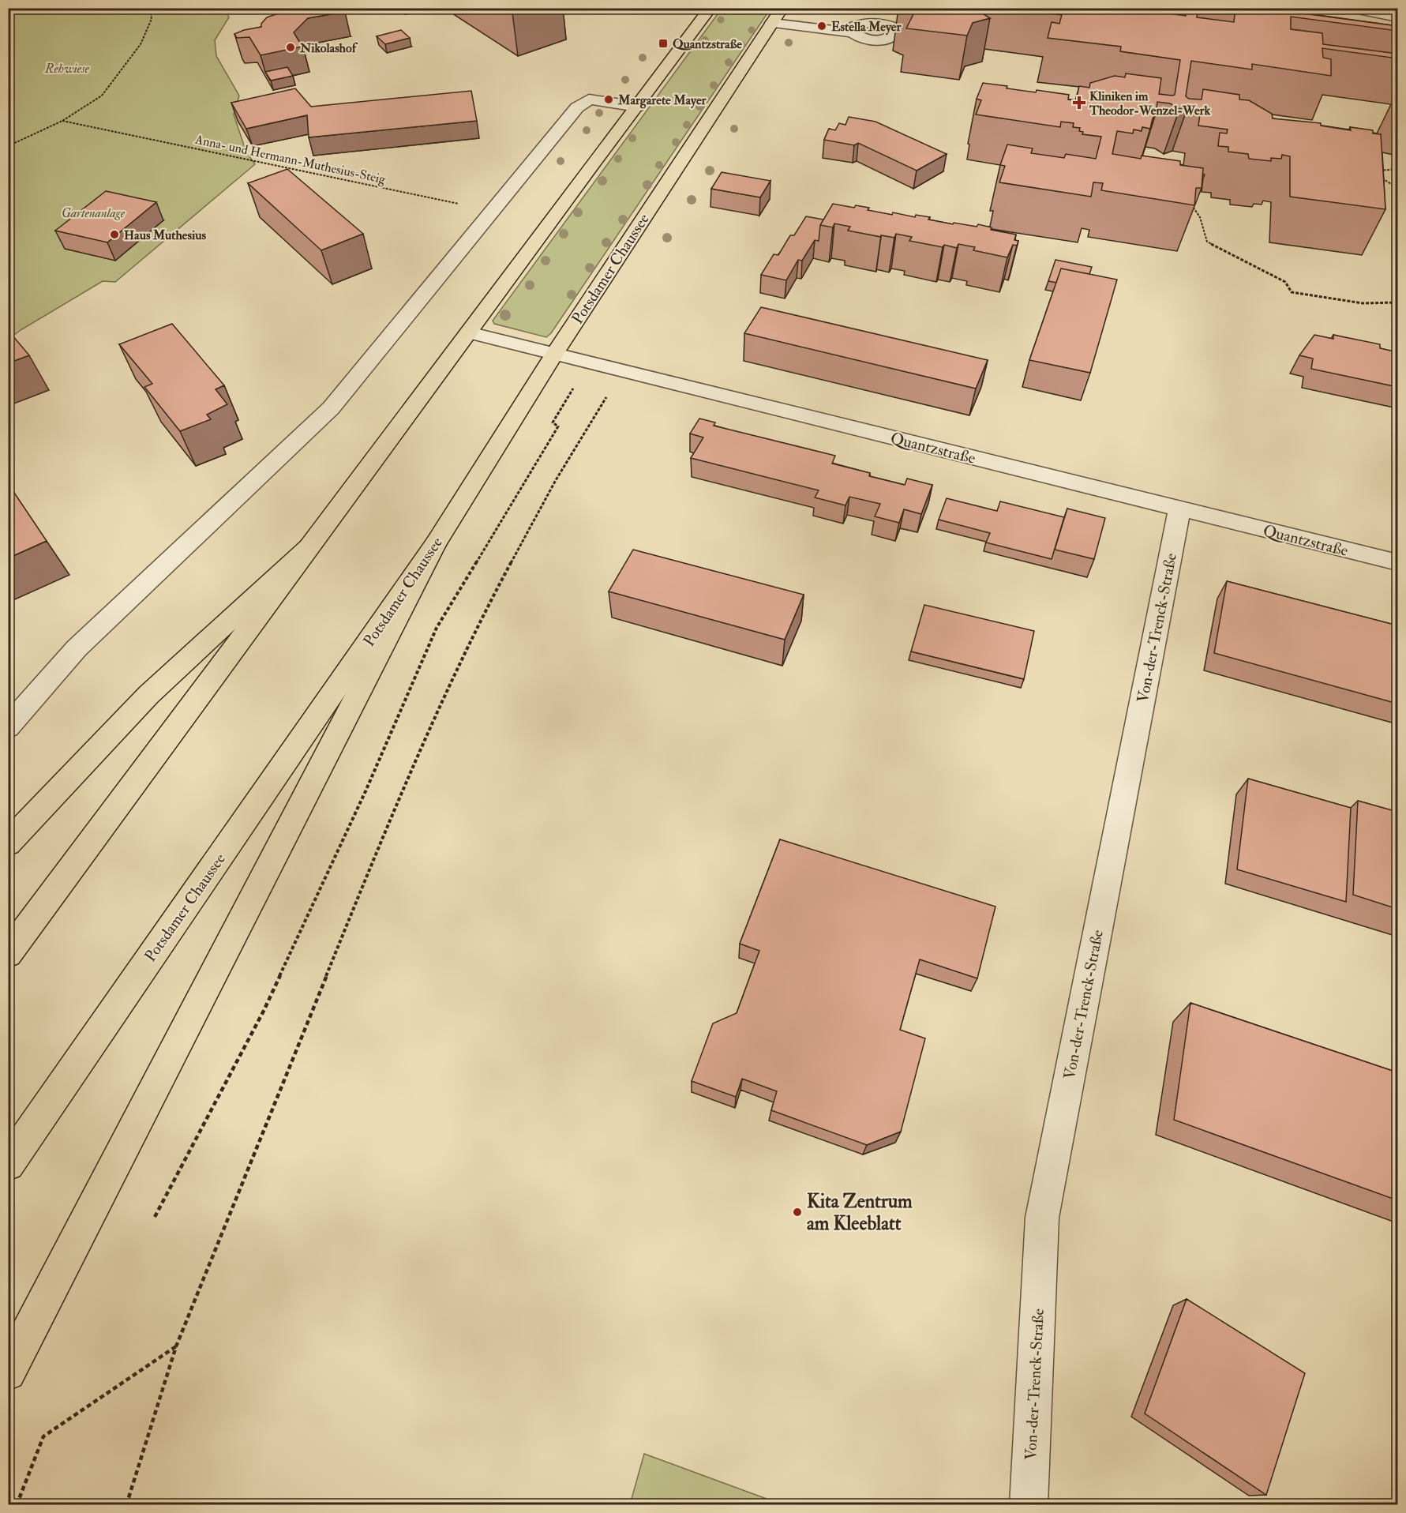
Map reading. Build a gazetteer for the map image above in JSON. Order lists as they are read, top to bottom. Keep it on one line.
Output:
{"streets":{"main road":["Potsdamer Chaussee"],"street":["Quantzstraße","Von-der-Trenck-Straße"],"path":["Anna- und Hermann-Muthesius-Steig"]},"crossings":[["Potsdamer Chaussee","Quantzstraße"],["Quantzstraße","Von-der-Trenck-Straße"]],"parks":["Rehwiese","Gartenanlage"],"places":{"other":["Estella Meyer","Nikolashof","Margarete Mayer","Haus Muthesius","Kita Zentrum am Kleeblatt"],"transit":["Quantzstraße"],"health":["Kliniken im Theodor-Wenzel-Werk"]}}
